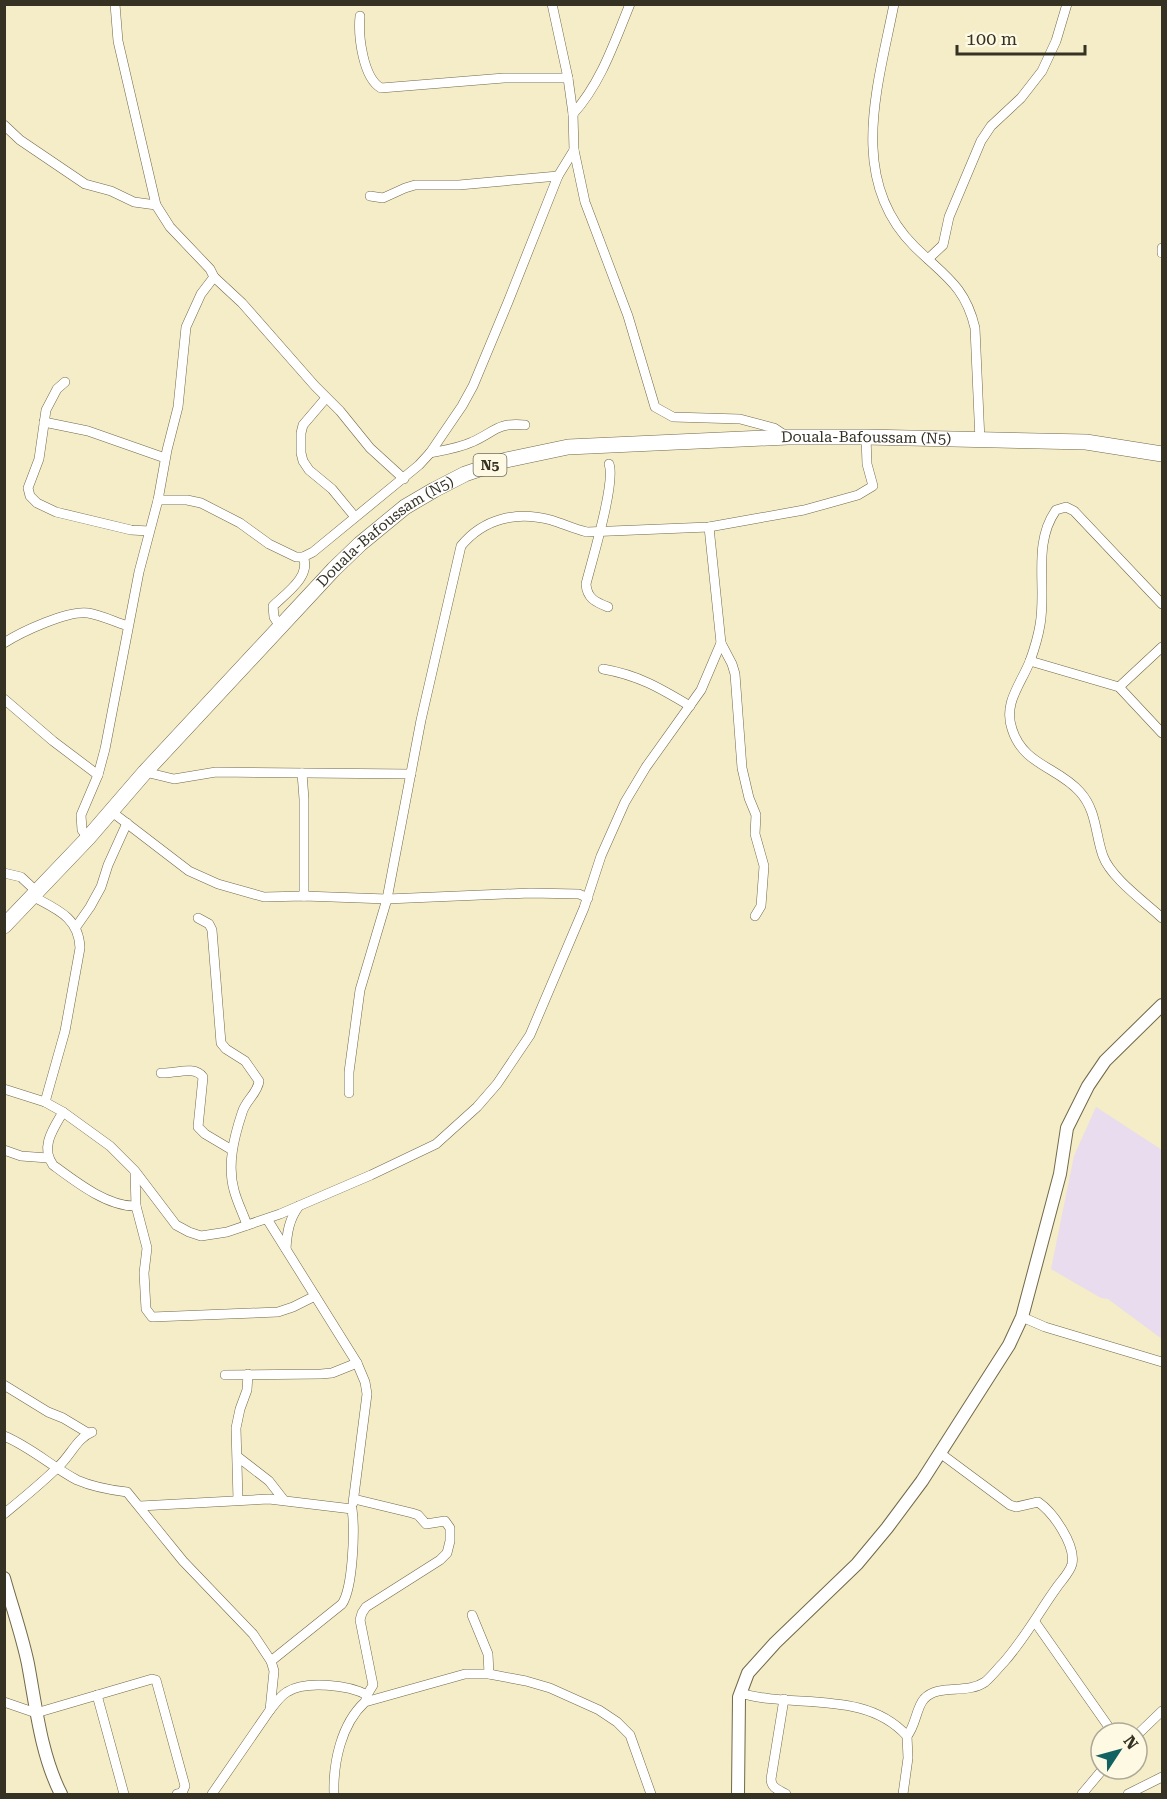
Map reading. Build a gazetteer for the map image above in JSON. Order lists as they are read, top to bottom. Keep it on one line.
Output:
{"streets":{"highway":["Douala-Bafoussam (N5)","N5"]},"scale_bar":"100 m","north":"top right"}
